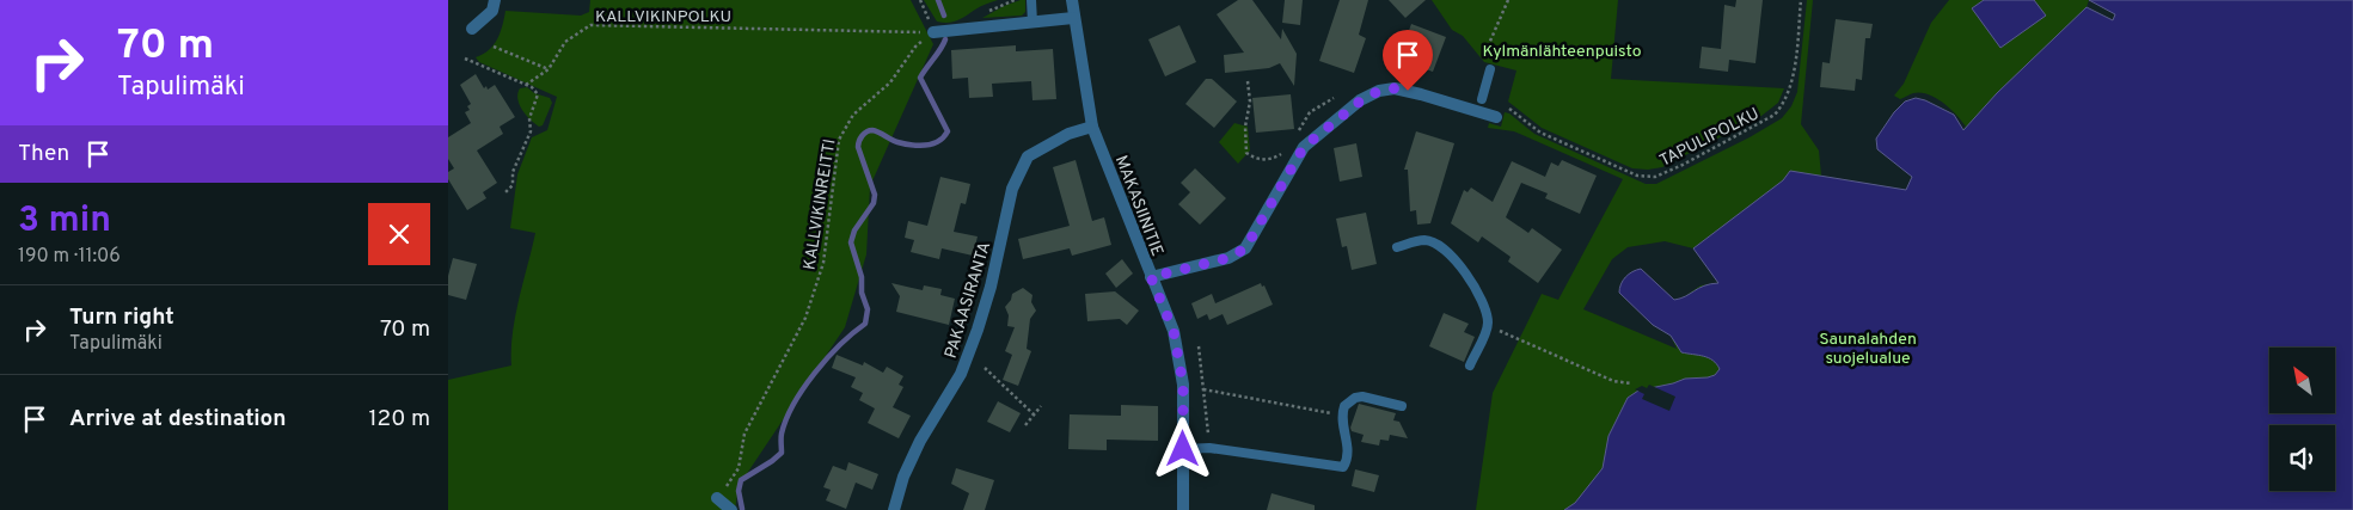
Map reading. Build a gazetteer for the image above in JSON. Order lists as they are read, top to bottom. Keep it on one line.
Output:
{"streets":{"street":["MAKASIINITIE","PAKAASIRANTA"],"path":["KALLVIKINPOLKU","TAPULIPOLKU","KALLVIKINREITTI"]},"crossings":[["KALLVIKINPOLKU","KALLVIKINREITTI"],["MAKASIINITIE","PAKAASIRANTA"]],"parks":["Kylmänlähteenpuisto","Saunalahden suojelualue"],"north":"top left","page":{"turn":["70 m","Tapulimäki"],"then":"Then","heading":["3 min","190 m · 11:06"],"list":[{"name":"Turn right","note":"Tapulimäki","value":"70 m"},{"name":"Arrive at destination","value":"120 m"}]}}
